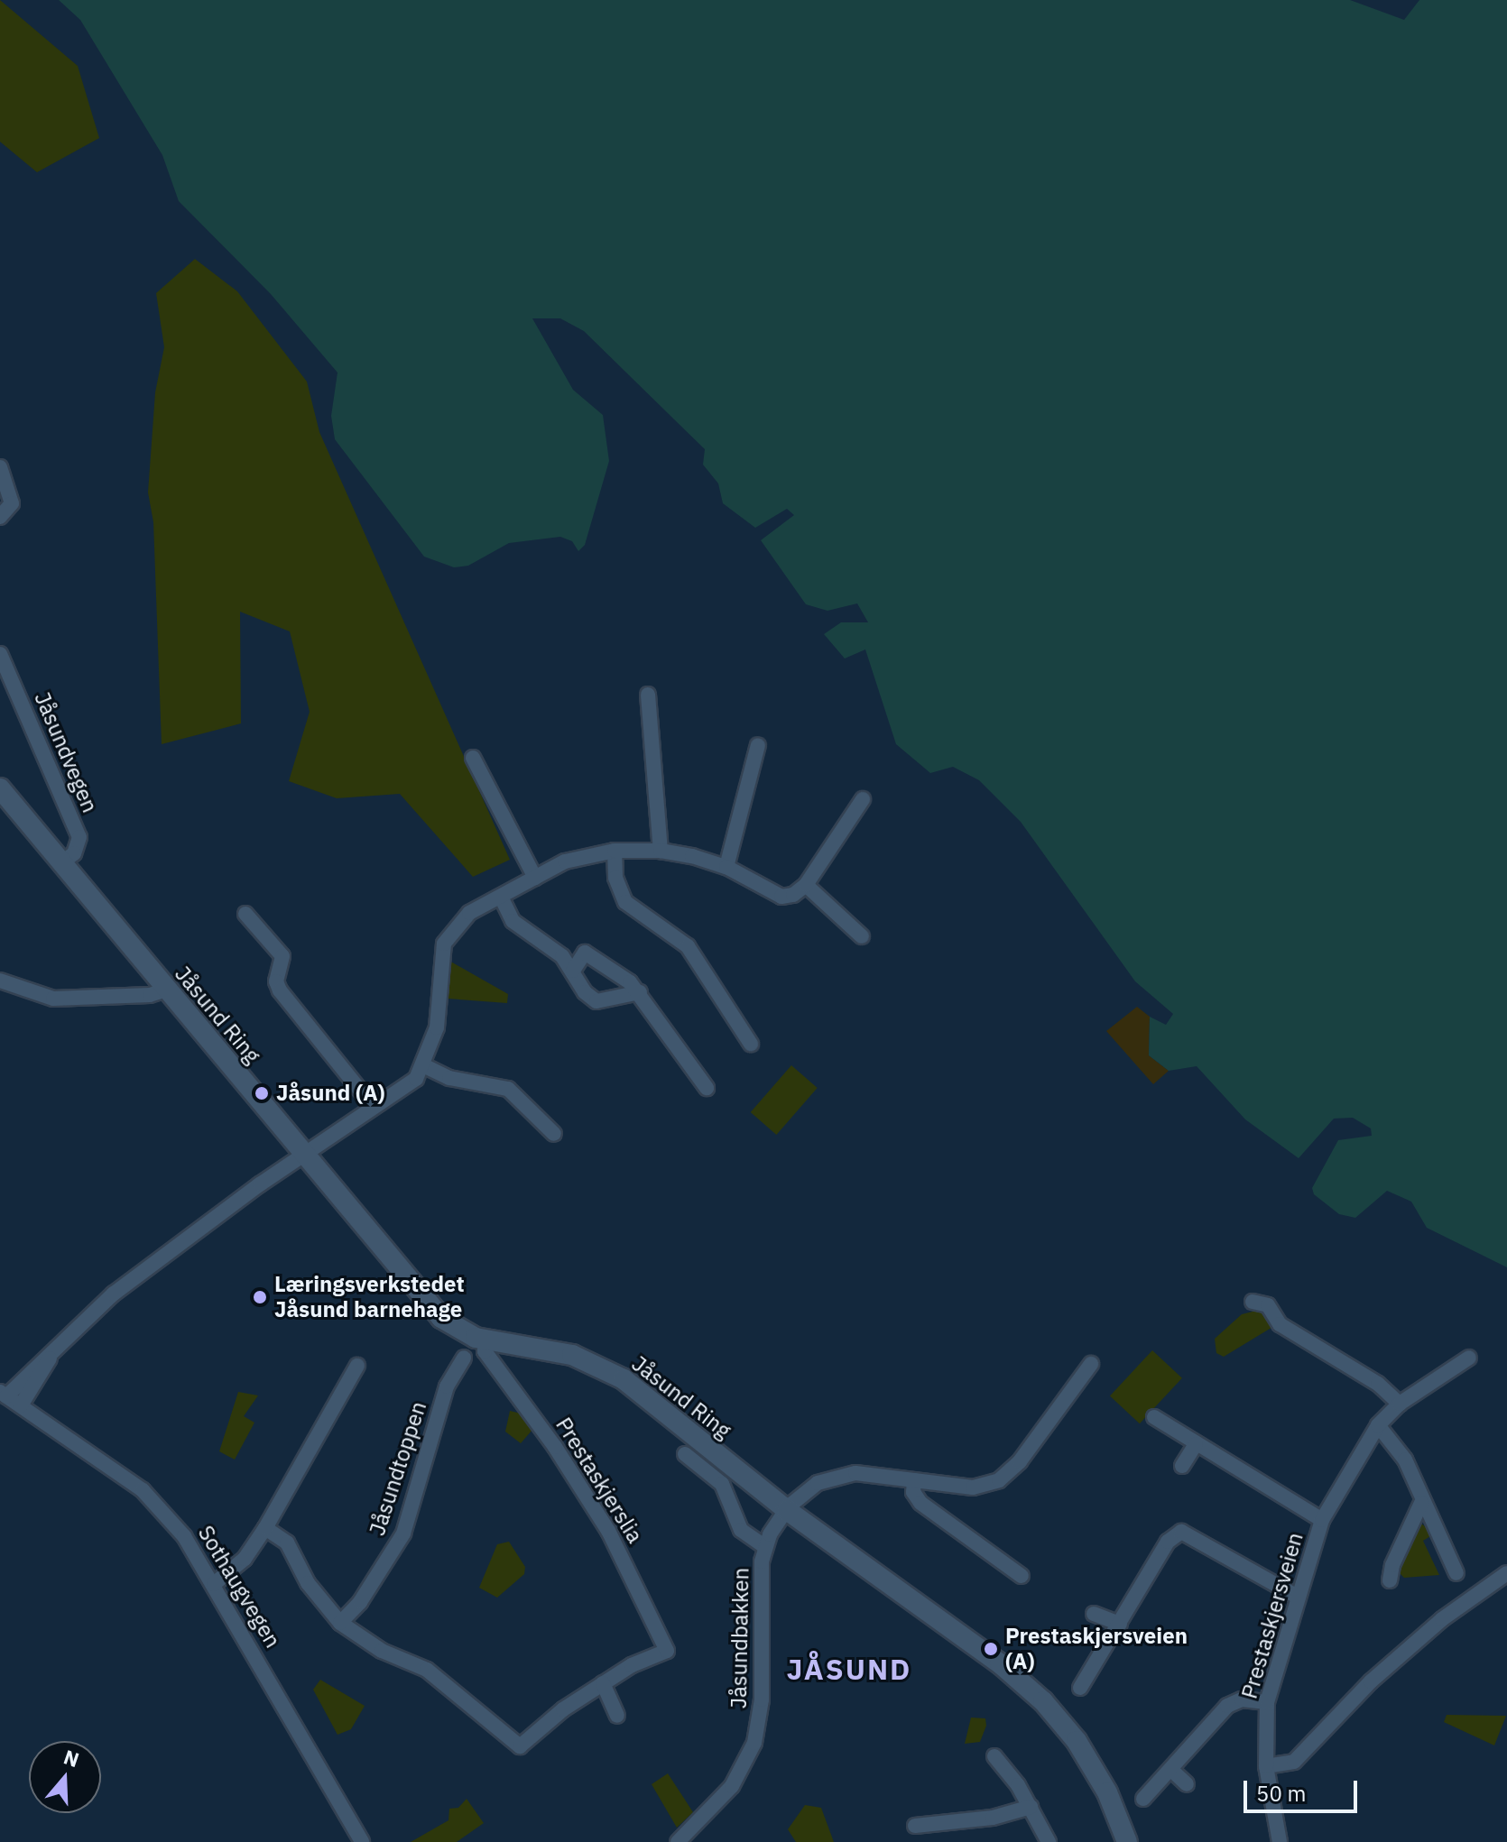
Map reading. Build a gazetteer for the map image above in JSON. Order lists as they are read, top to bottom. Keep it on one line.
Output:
{"streets":{"main road":["Jåsund Ring"],"street":["Jåsundvegen","Jåsundtoppen","Prestaskjerslia","Sothaugvegen","Prestaskjersveien","Jåsundbakken"]},"crossings":[["Jåsundvegen","Jåsund Ring"],["Jåsund Ring","Prestaskjerslia"],["Jåsund Ring","Sothaugvegen"],["Jåsund Ring","Jåsundbakken"]],"districts":["JÅSUND"],"places":["Jåsund (A)","Læringsverkstedet Jåsund barnehage","Prestaskjersveien (A)"],"scale_bar":"50 m","north":"top"}
